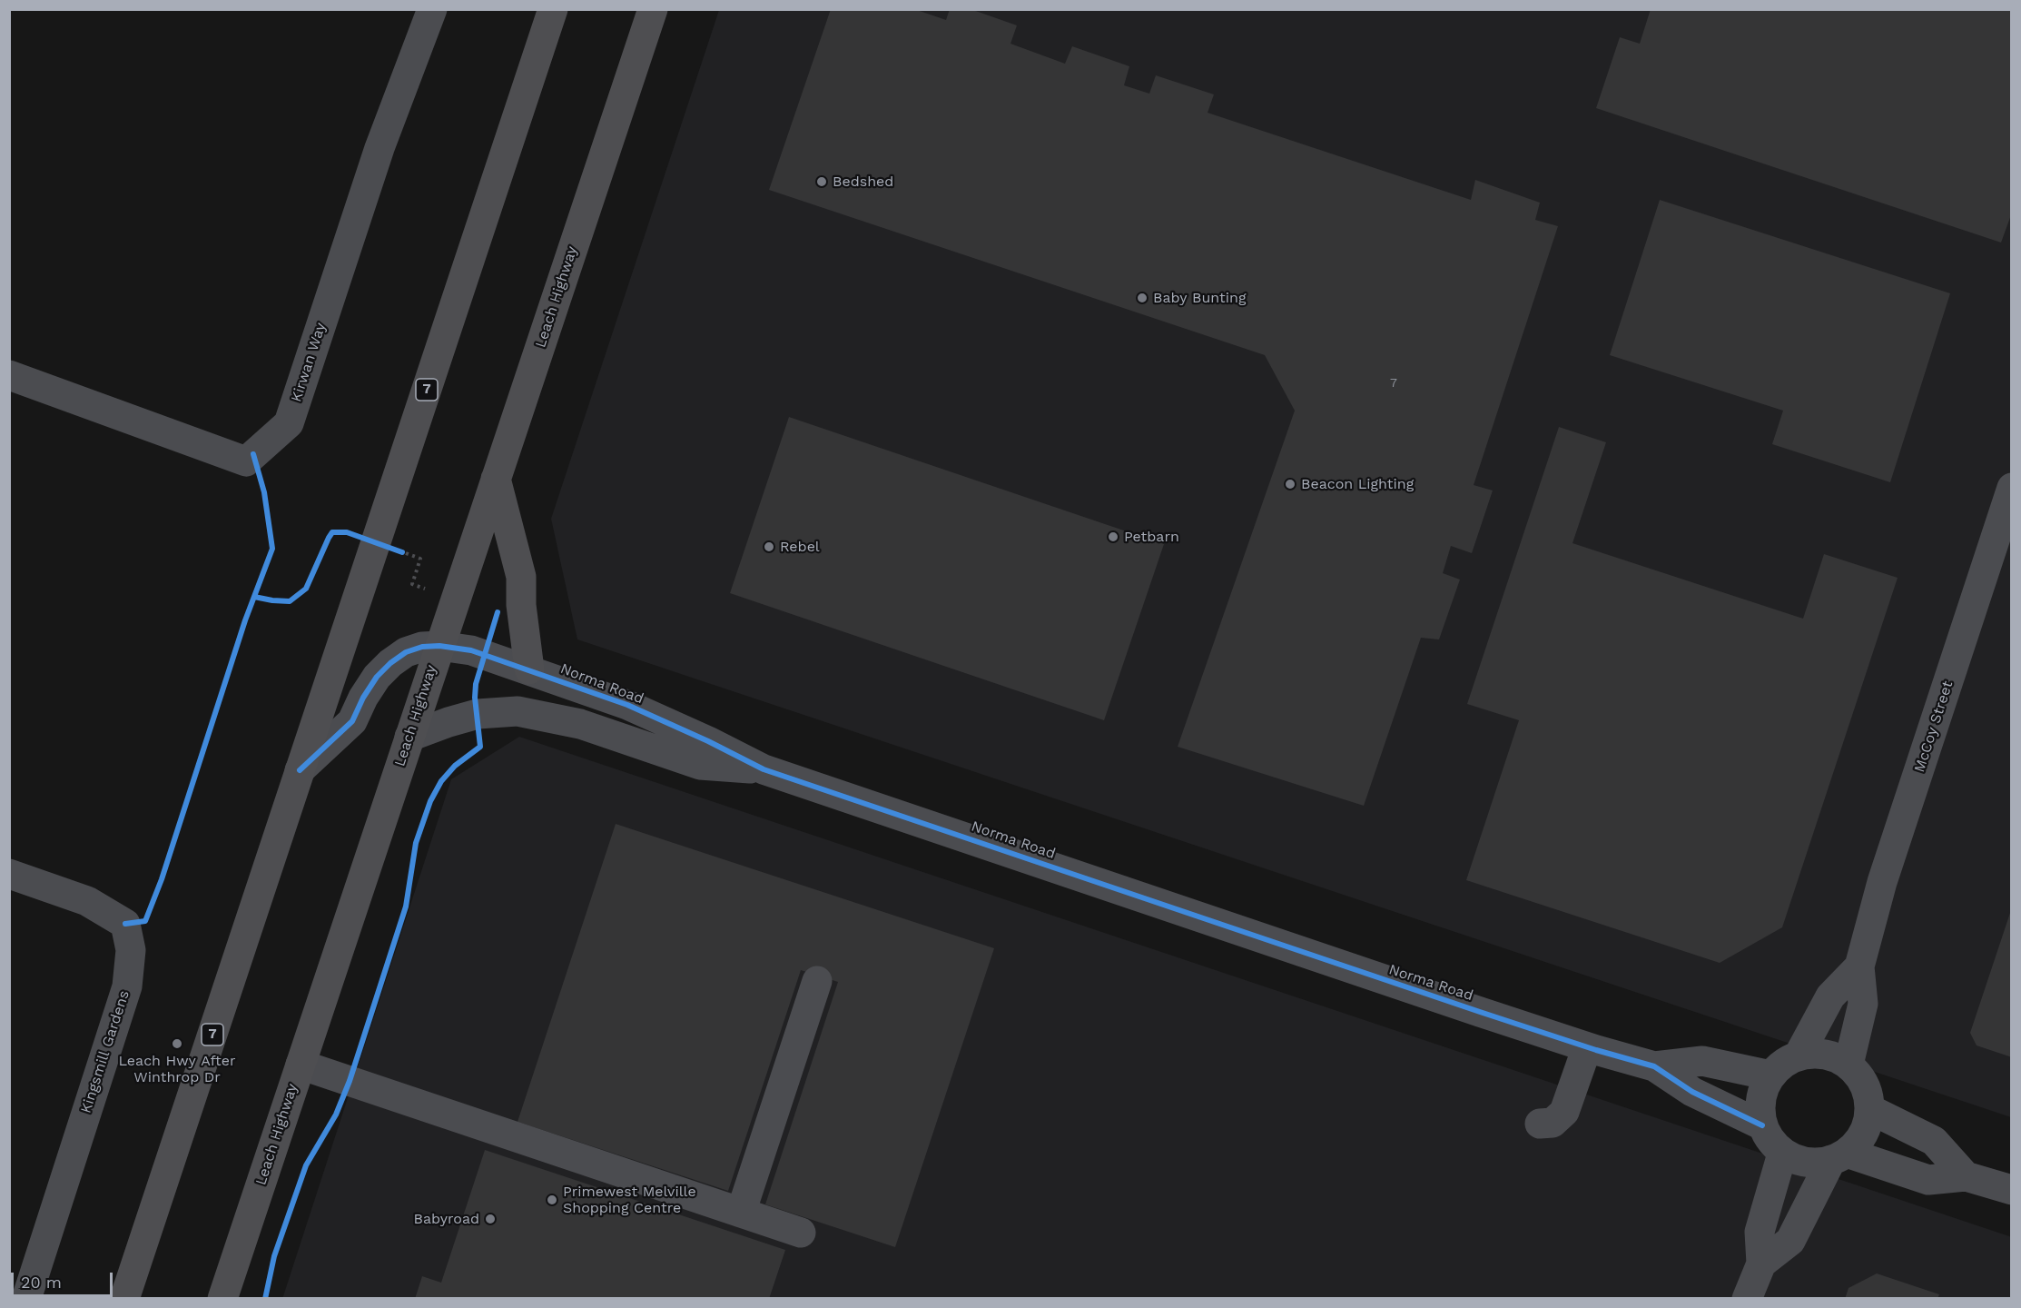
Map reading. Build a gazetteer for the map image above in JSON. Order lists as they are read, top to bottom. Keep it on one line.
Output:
{"streets":{"highway":["Leach Highway","7"],"street":["Kirwan Way","Norma Road","McCoy Street","Kingsmill Gardens"]},"crossings":[["Leach Highway","Norma Road"],["7","Norma Road"],["Norma Road","McCoy Street"]],"places":["Bedshed","Baby Bunting","Beacon Lighting","Petbarn","Rebel","Leach Hwy After Winthrop Dr","Primewest Melville Shopping Centre","Babyroad"],"house_numbers":["7"],"scale_bar":"20 m"}
